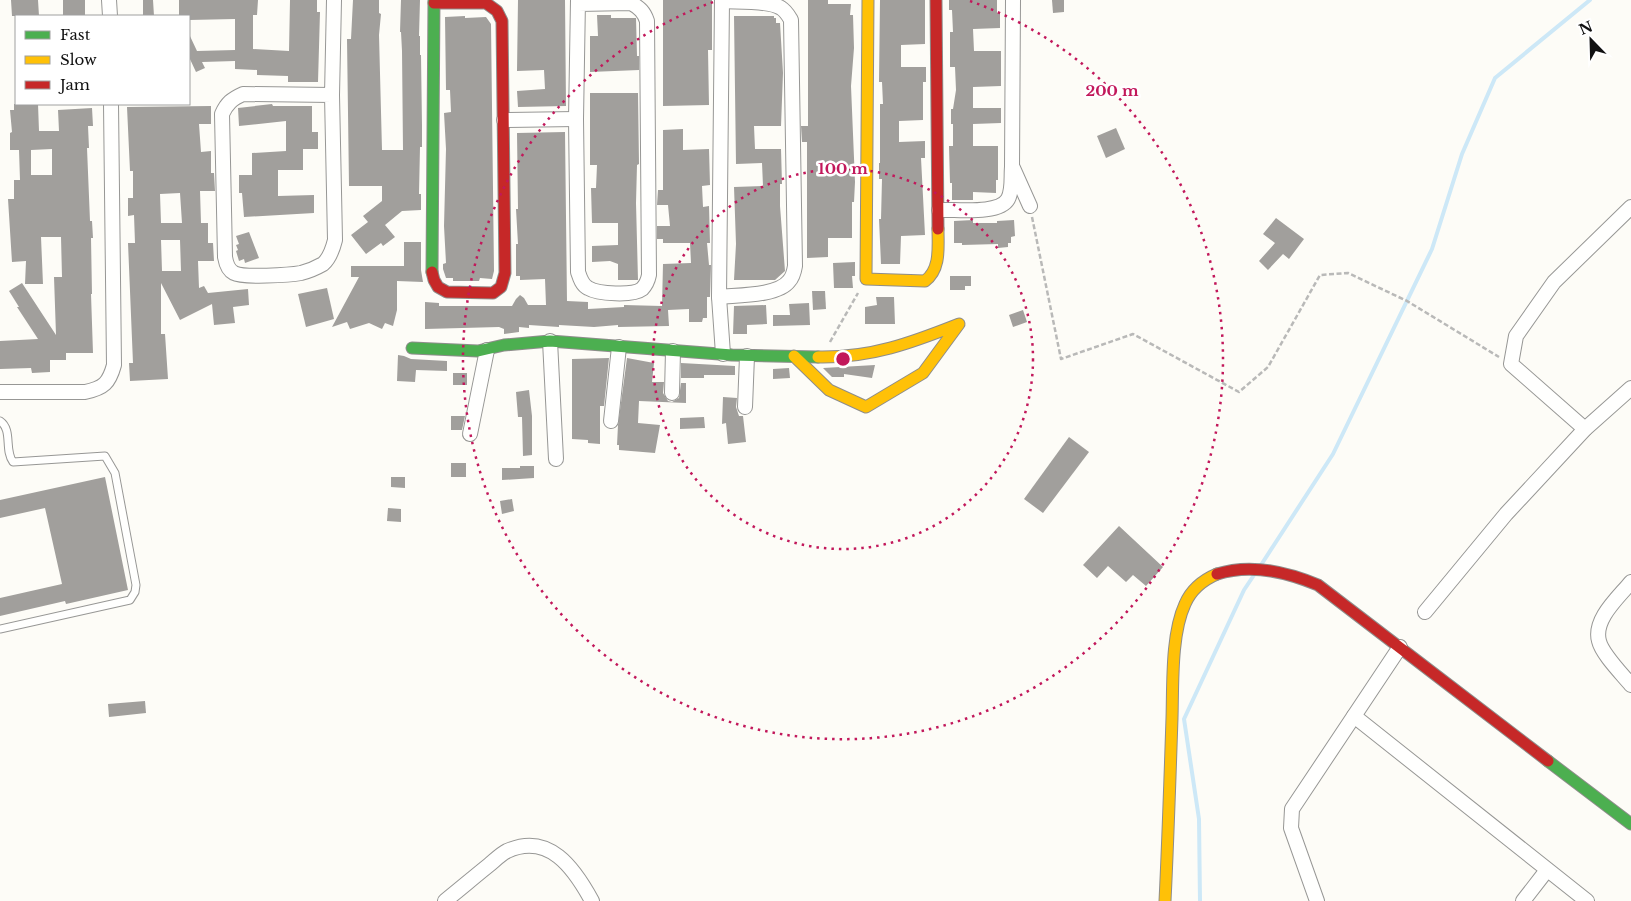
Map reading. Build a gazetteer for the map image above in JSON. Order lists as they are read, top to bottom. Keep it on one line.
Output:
{"legend":["Fast","Slow","Jam"],"north":"top left","rings":["200 m","100 m"]}
